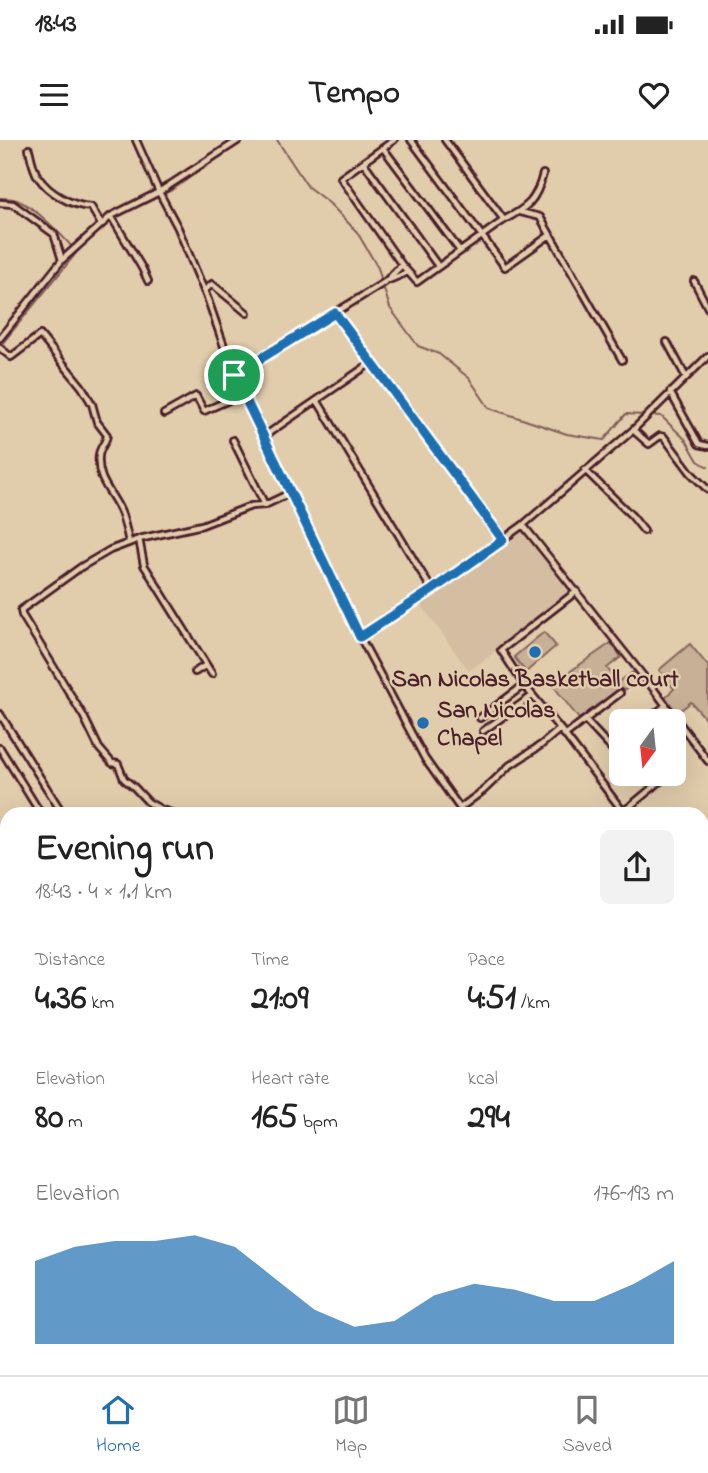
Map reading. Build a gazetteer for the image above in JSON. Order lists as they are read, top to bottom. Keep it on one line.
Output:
{"places":["San Nicolas Basketball court","San Nicolas Chapel"],"north":"bottom","page":{"status":"18:43","header":"Tempo","heading":["Evening run","18:43 · 4 × 1.1 km"],"stats":[["Distance","4.36 km"],["Time","21:09"],["Pace","4:51 /km"],["Elevation","80 m"],["Heart rate","165 bpm"],["kcal","294"]],"chart":["Elevation","176–193 m"],"tabs":["Home","Map","Saved"]}}
